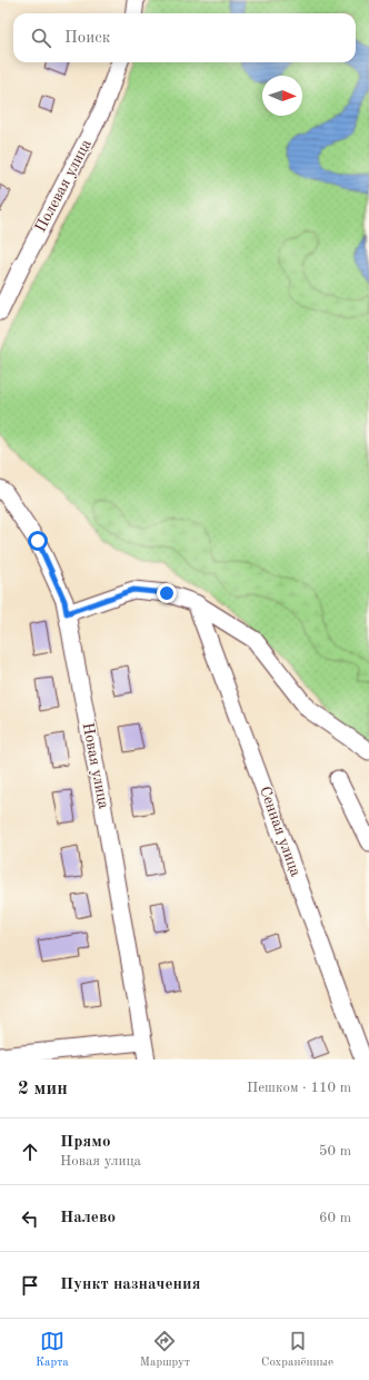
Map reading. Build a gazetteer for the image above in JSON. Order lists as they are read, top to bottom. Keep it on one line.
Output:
{"streets":{"street":["Полевая улица","Новая улица","Сенная улица"]},"north":"right","page":{"search":"Поиск","heading":["2 мин","Пешком · 110 m"],"list":[["Прямо","Новая улица","50 m"],["Налево","60 m"],"Пункт назначения"],"nav":["Карта","Маршрут","Сохранённые"]}}
